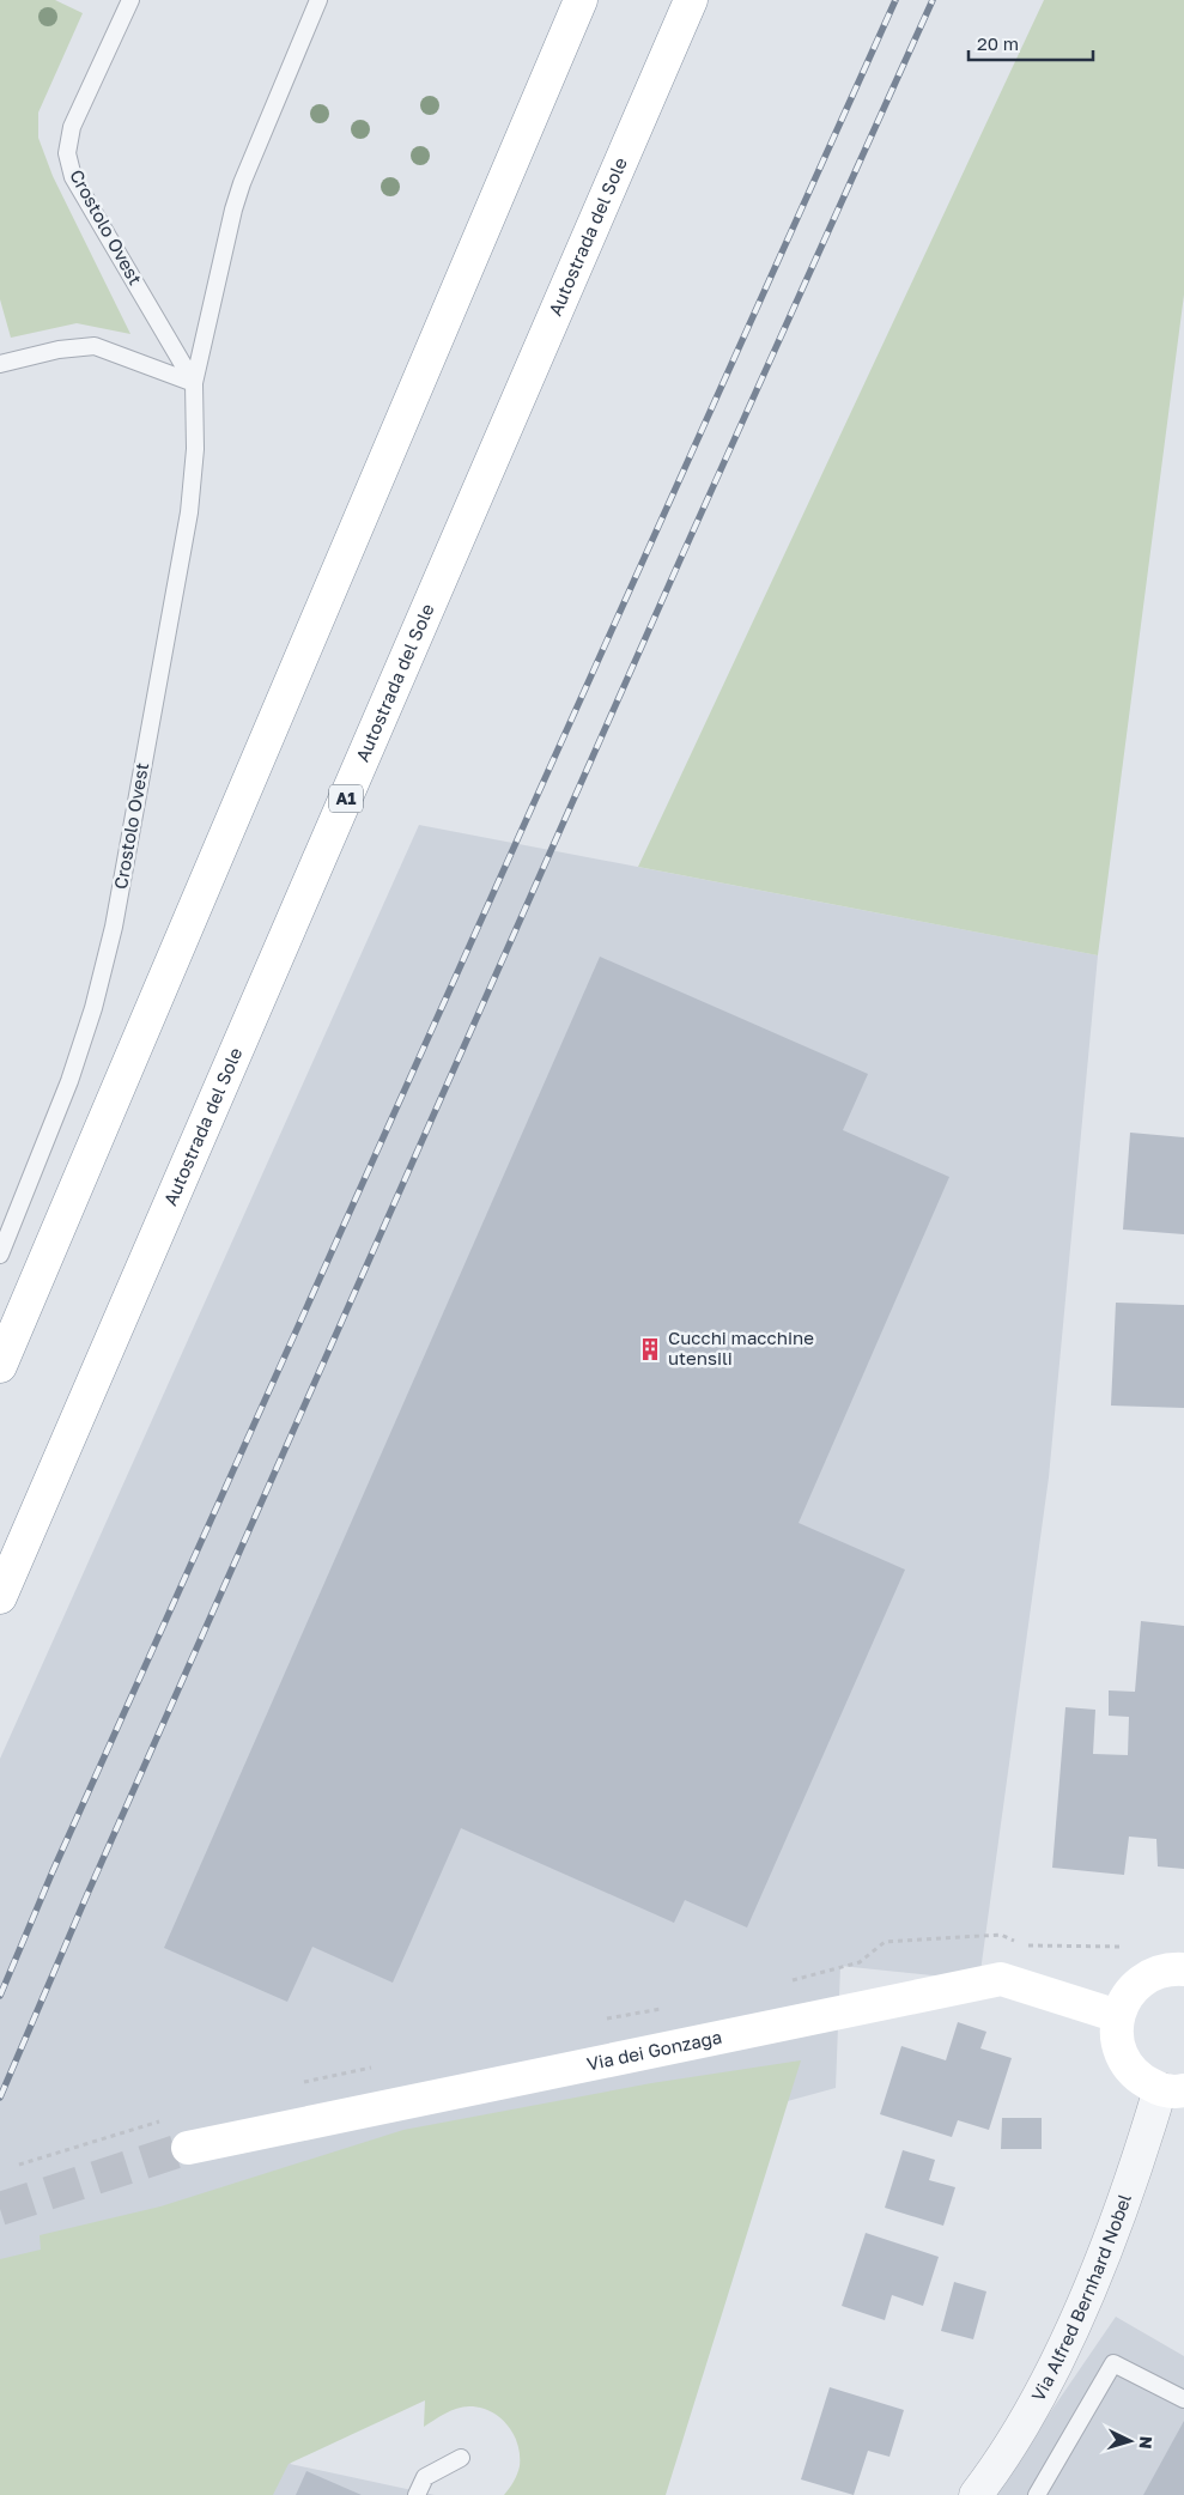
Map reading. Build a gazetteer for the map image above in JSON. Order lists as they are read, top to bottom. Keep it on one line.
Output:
{"streets":{"main road":["Autostrada del Sole","A1","Via dei Gonzaga"],"street":["Via Alfred Bernhard Nobel"],"lane":["Crostolo Ovest"]},"places":{"building":["Cucchi macchine utensili"]},"scale_bar":"20 m","north":"right"}
